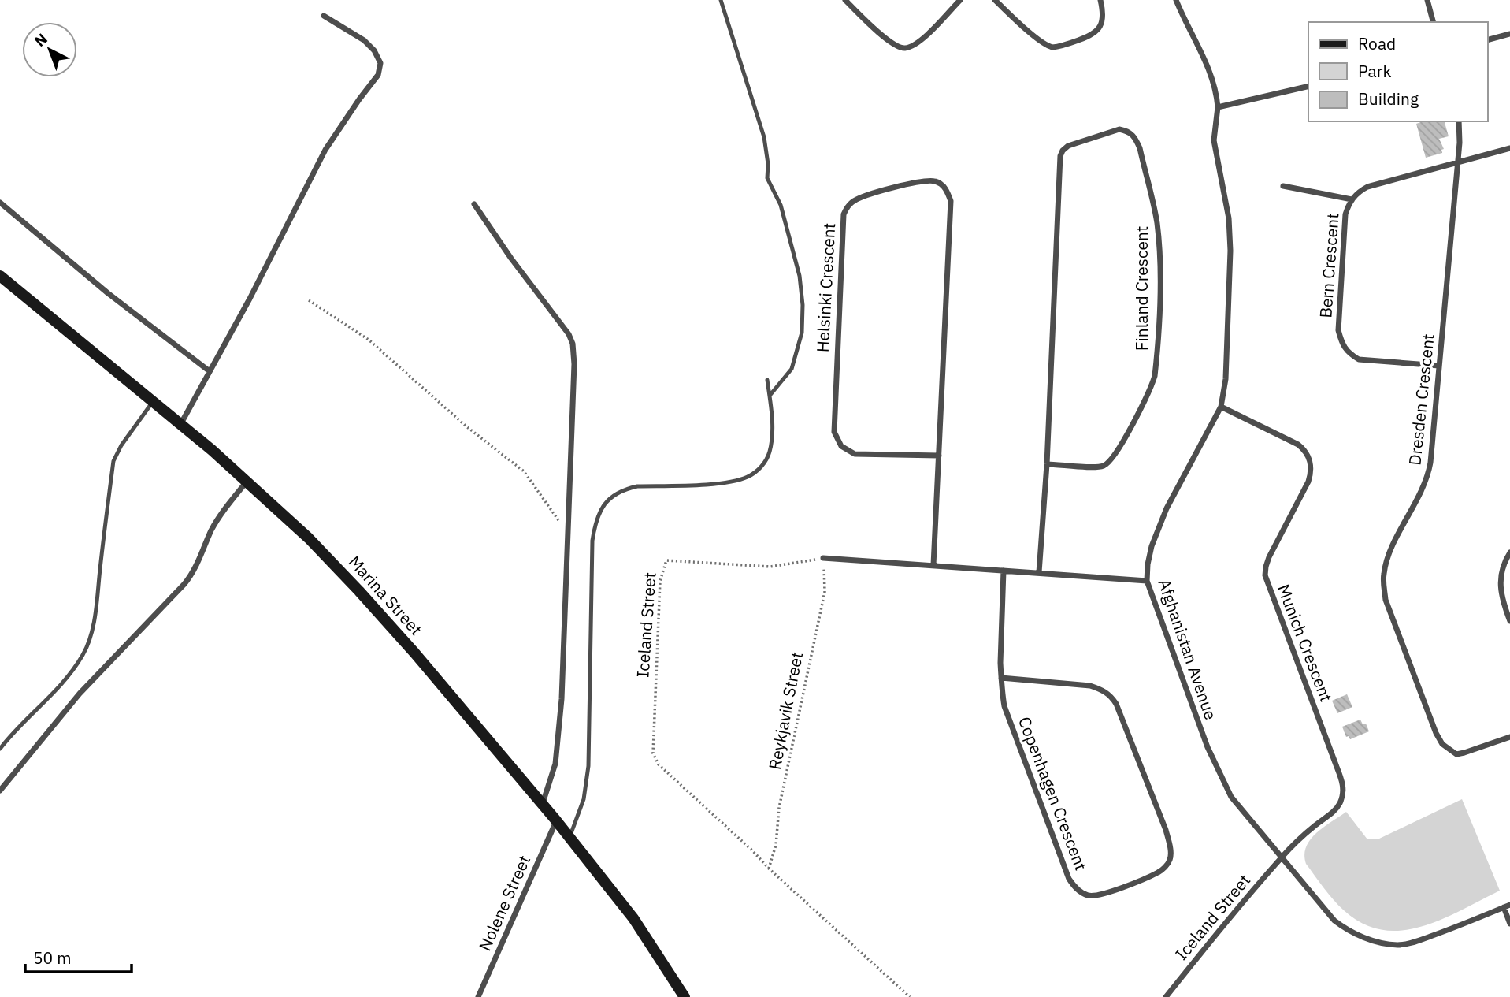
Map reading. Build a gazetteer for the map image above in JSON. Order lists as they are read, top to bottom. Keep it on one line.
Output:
{"streets":{"main road":["Marina Street"],"street":["Bern Crescent","Helsinki Crescent","Finland Crescent","Dresden Crescent","Iceland Street","Munich Crescent","Afghanistan Avenue","Copenhagen Crescent","Nolene Street"],"path":["Reykjavik Street"]},"crossings":[["Bern Crescent","Dresden Crescent"],["Marina Street","Nolene Street"],["Iceland Street","Munich Crescent"],["Iceland Street","Afghanistan Avenue"],["Iceland Street","Reykjavik Street"],["Munich Crescent","Afghanistan Avenue"]],"legend":["Road","Park","Building"],"scale_bar":"50 m","north":"top left"}
